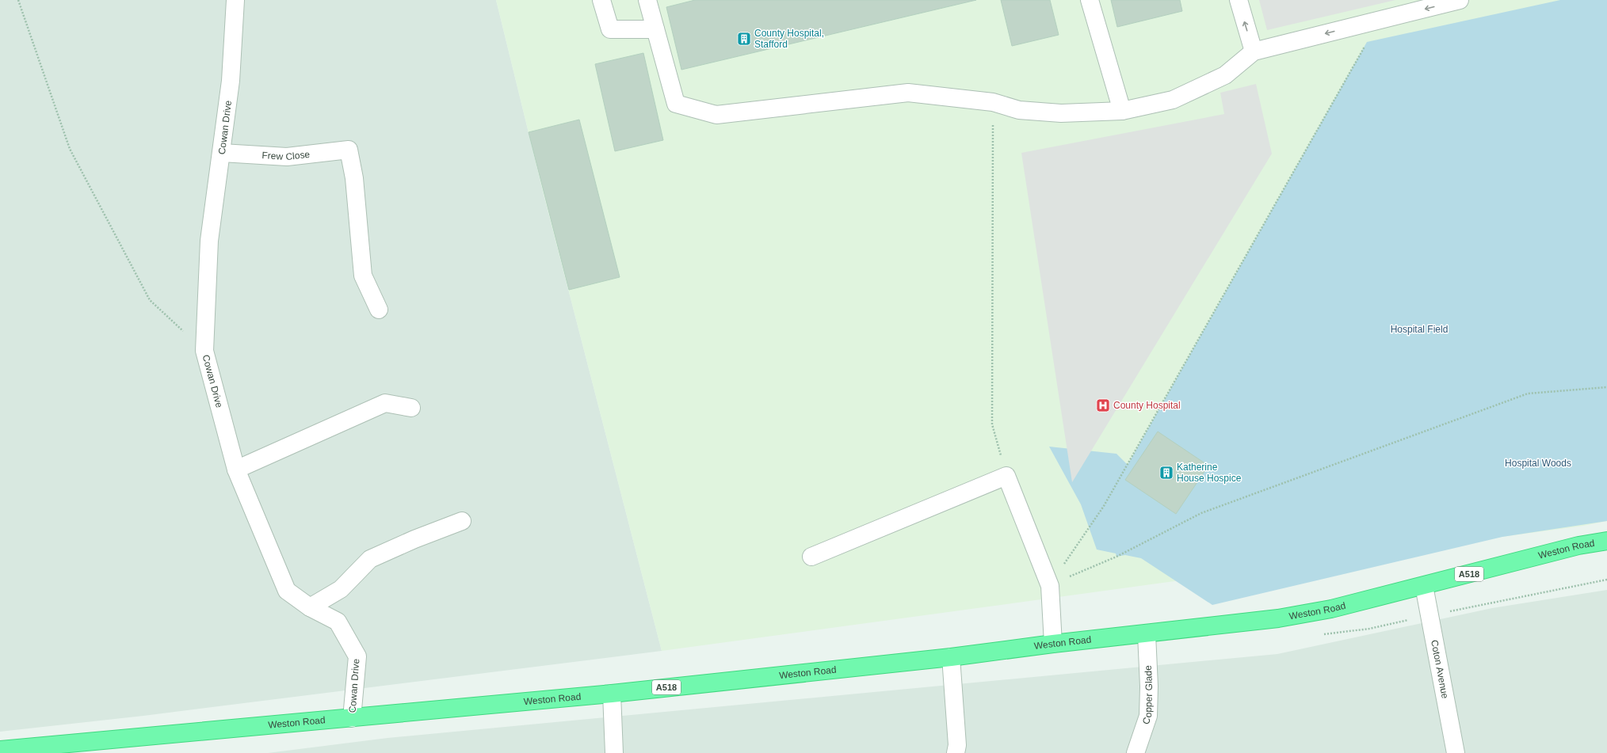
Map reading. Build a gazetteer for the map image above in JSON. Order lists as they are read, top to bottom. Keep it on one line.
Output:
{"streets":{"highway":["Weston Road","A518"],"street":["Cowan Drive","Frew Close","Coton Avenue","Copper Glade"]},"crossings":[["Cowan Drive","Frew Close"],["Cowan Drive","Weston Road"],["Weston Road","Coton Avenue"],["Weston Road","Copper Glade"]],"parks":["Hospital Field","Hospital Woods"],"places":{"building":["County Hospital, Stafford","Katherine House Hospice"],"hospital":["County Hospital"]}}
